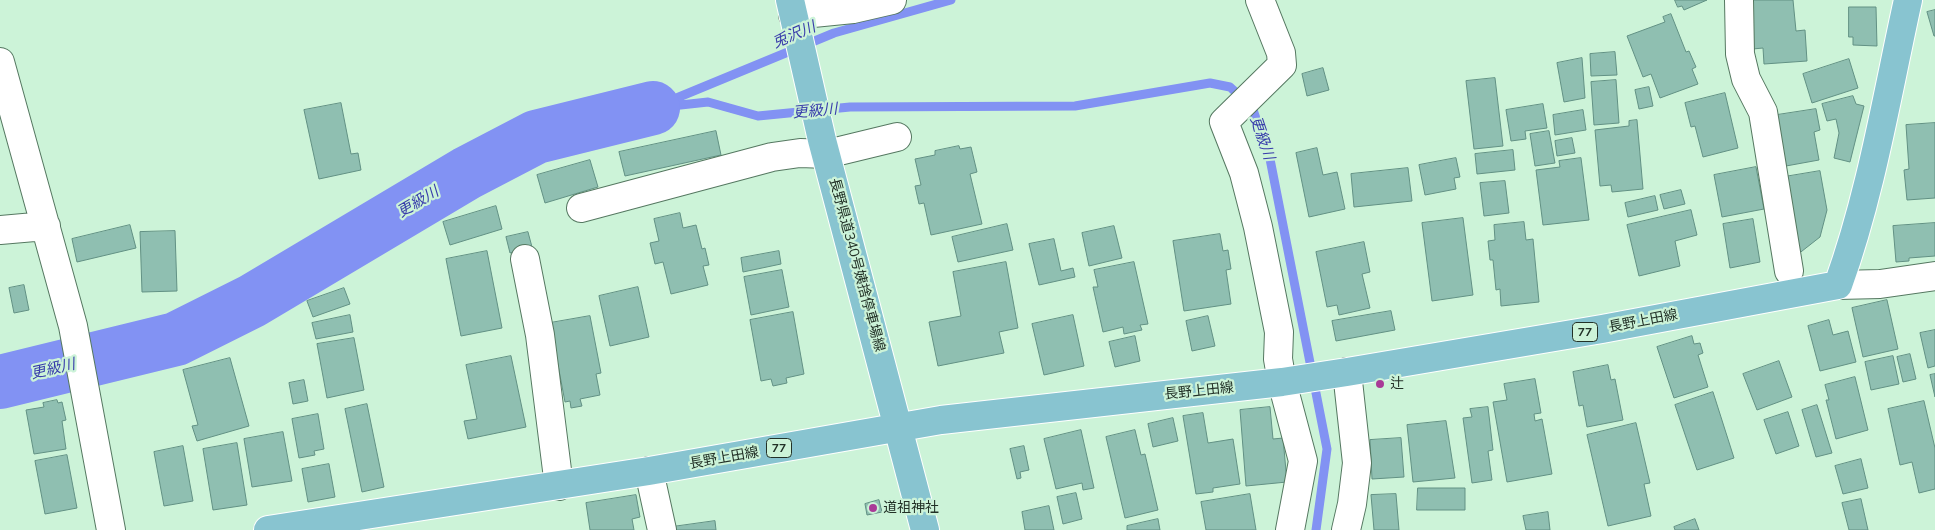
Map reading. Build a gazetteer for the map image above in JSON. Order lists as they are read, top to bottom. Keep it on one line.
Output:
{"streets":{"main road":["長野県道340号姨捨停車場線","長野上田線","77"]},"crossings":[["長野県道340号姨捨停車場線","長野上田線"]],"water":["兎沢川","更級川"],"places":["辻","道祖神社"]}
